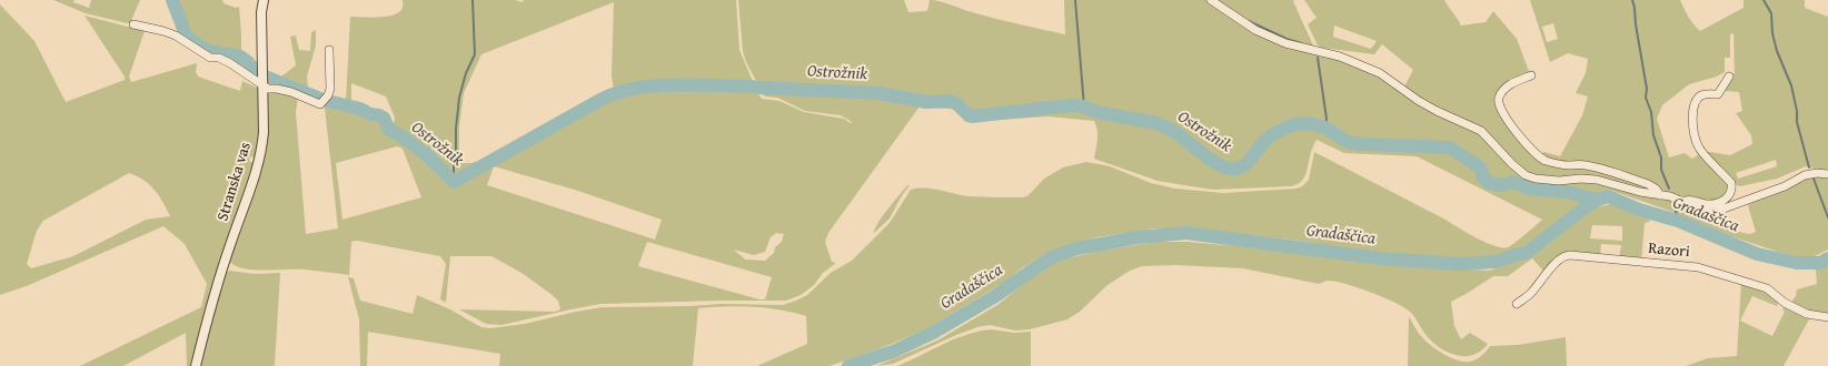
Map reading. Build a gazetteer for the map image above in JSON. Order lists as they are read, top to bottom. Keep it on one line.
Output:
{"streets":{"street":["Stranska vas","Razori"]},"water":["Ostrožnik","Gradaščica"]}
